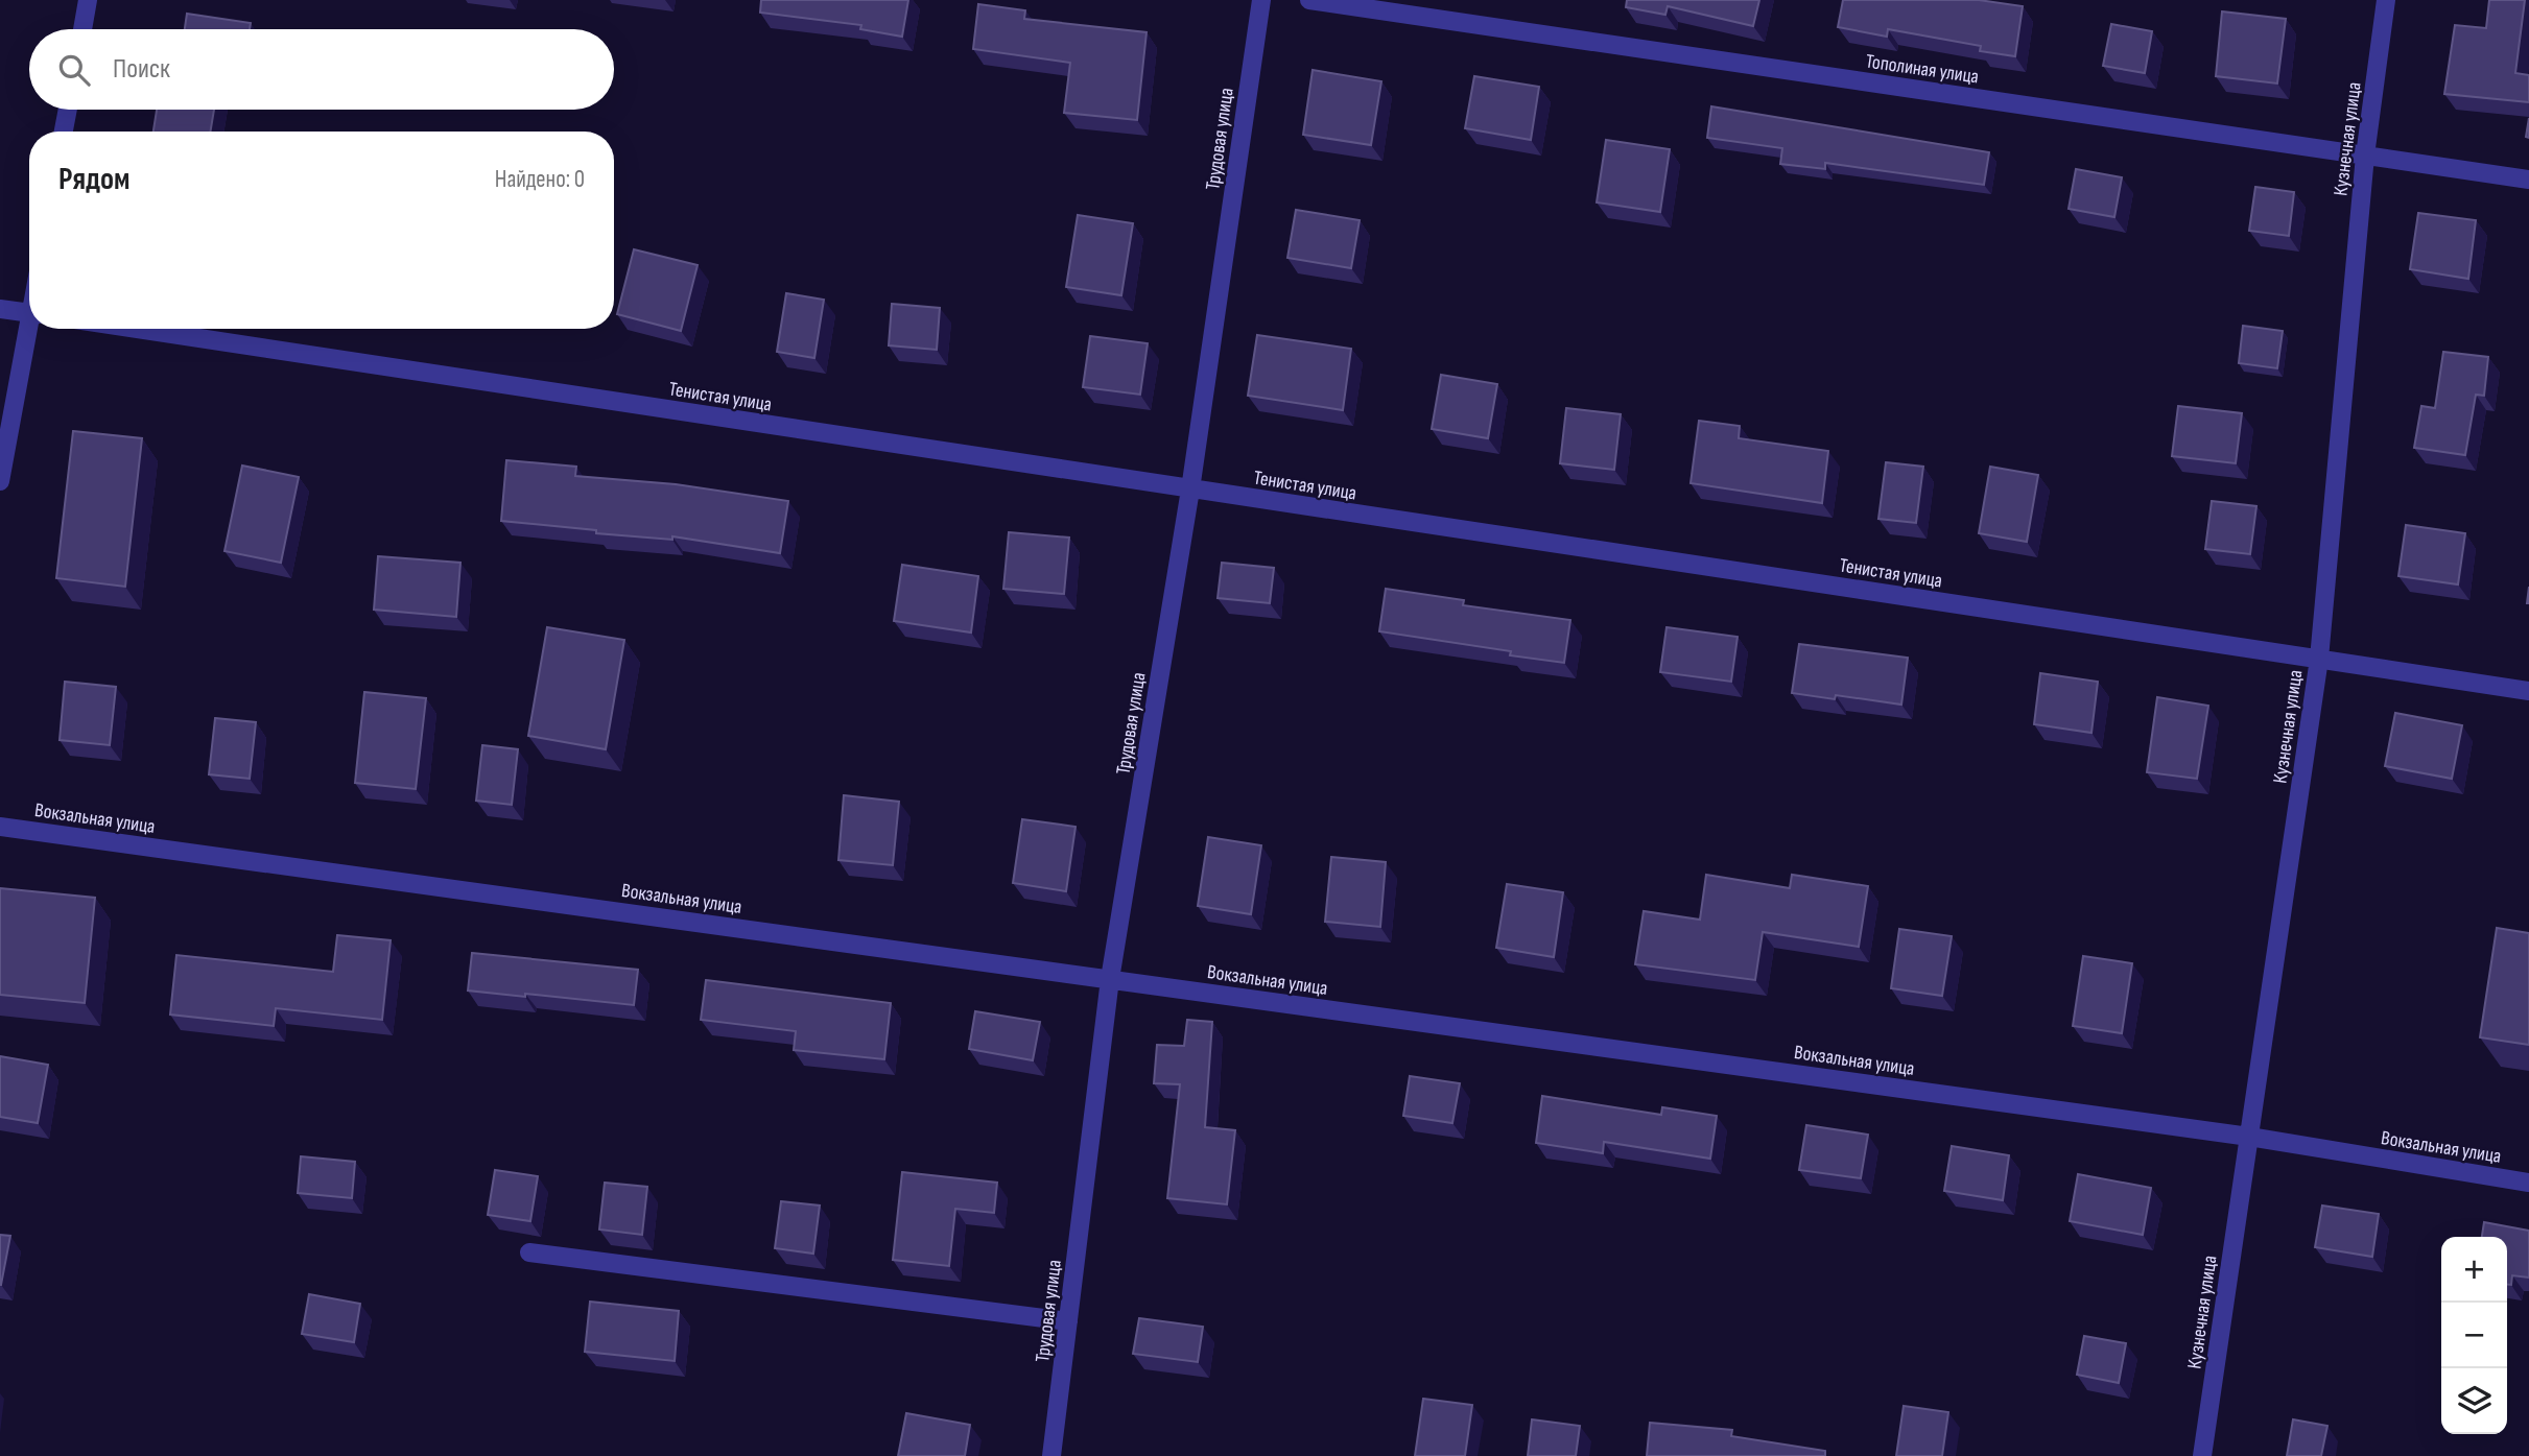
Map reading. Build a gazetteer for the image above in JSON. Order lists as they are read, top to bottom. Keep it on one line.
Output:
{"streets":{"street":["Тополиная улица","Трудовая улица","Кузнечная улица","Тенистая улица","Вокзальная улица"]},"crossings":[["Тополиная улица","Кузнечная улица"],["Трудовая улица","Тенистая улица"],["Трудовая улица","Вокзальная улица"],["Кузнечная улица","Тенистая улица"],["Кузнечная улица","Вокзальная улица"]],"page":{"search":"Поиск","heading":["Рядом","Найдено: 0"],"map_buttons":["+","−"]}}
